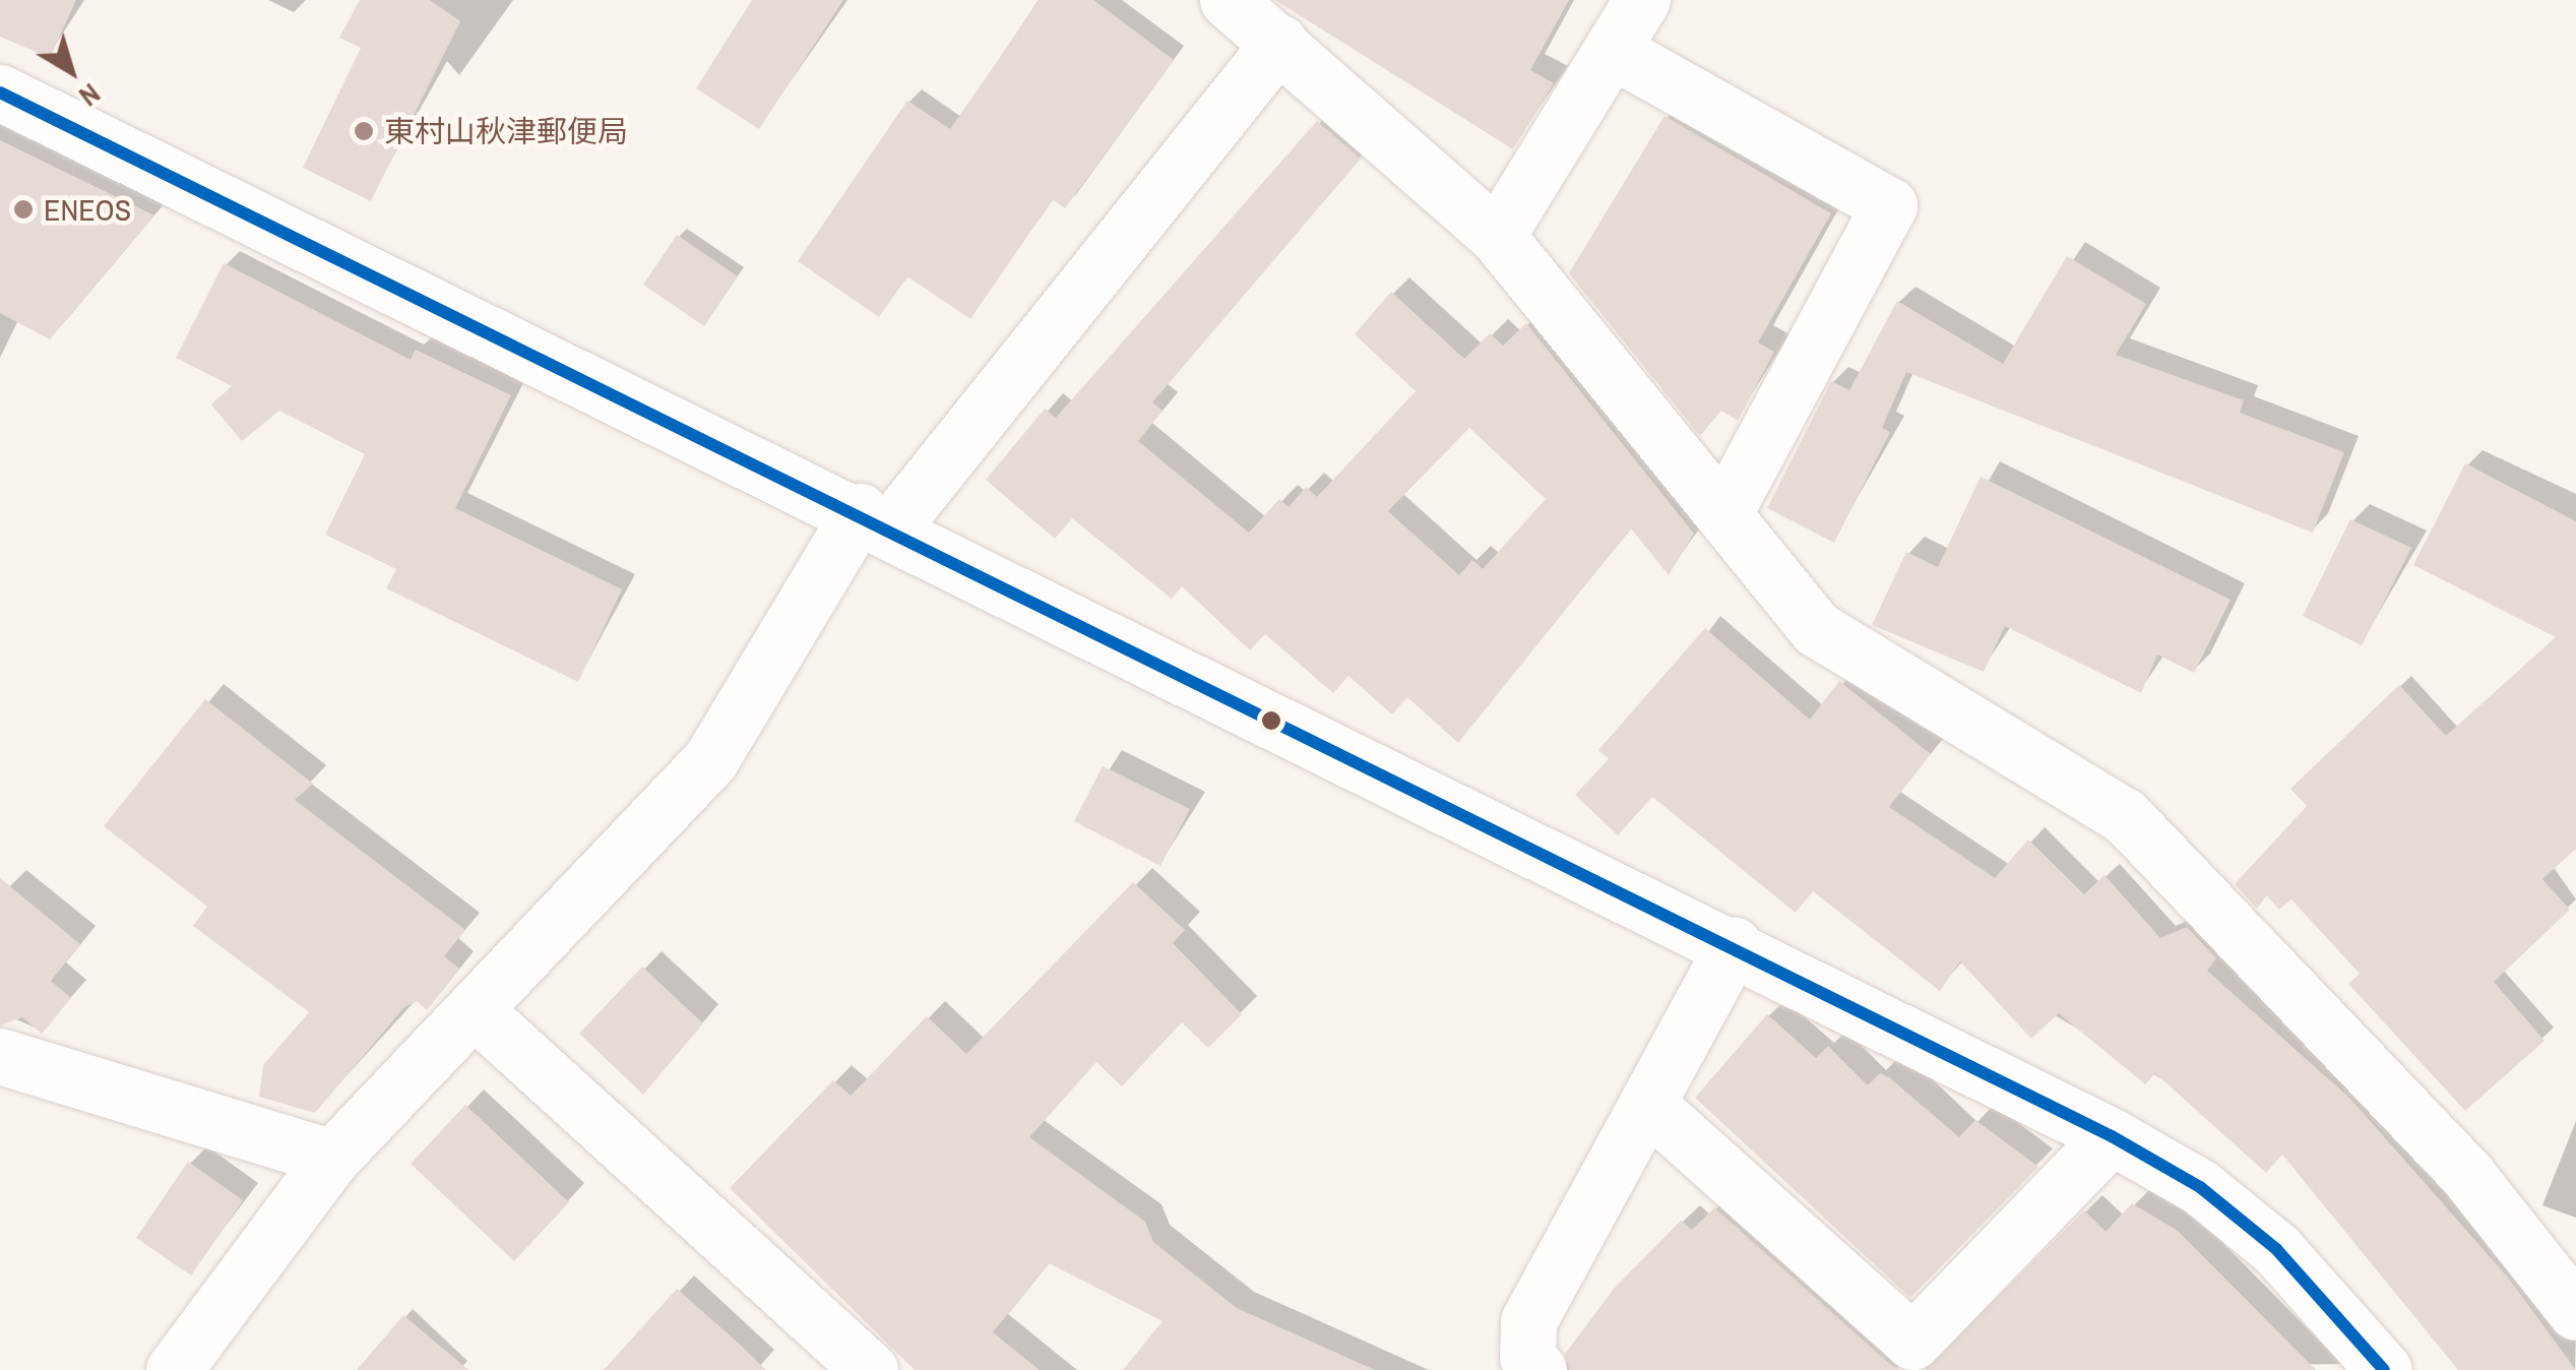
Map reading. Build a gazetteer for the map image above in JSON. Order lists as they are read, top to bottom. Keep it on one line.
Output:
{"places":["東村山秋津郵便局","ENEOS"],"north":"bottom right"}
